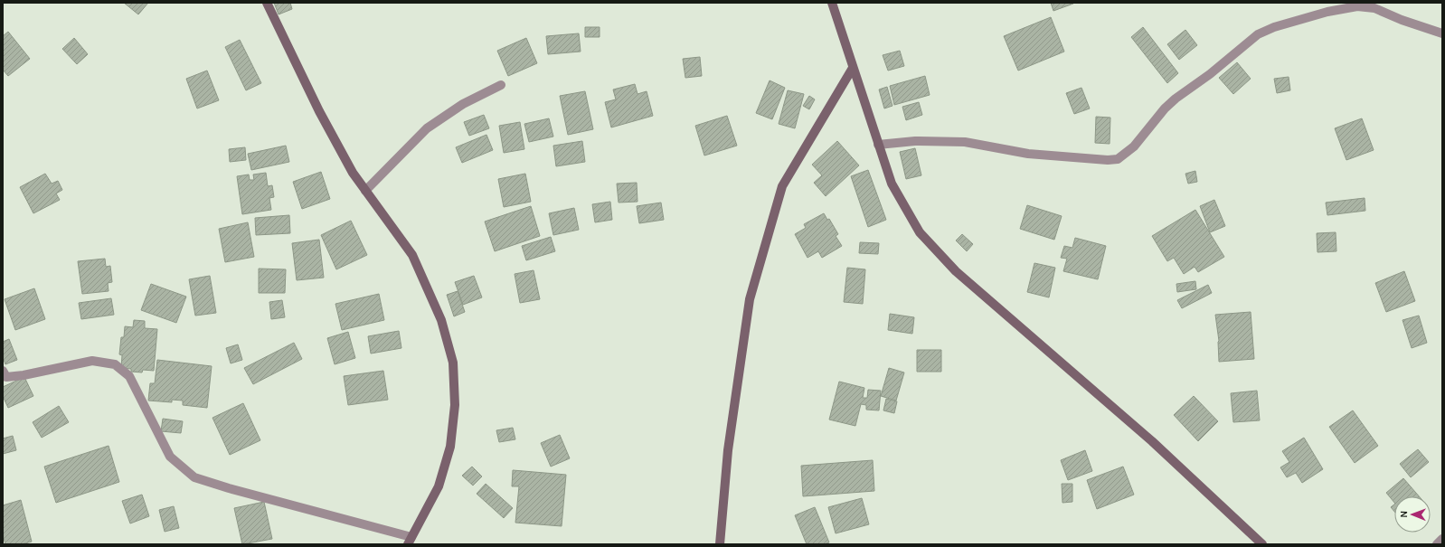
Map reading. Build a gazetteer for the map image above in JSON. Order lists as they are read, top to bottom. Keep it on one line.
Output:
{"north":"left"}
